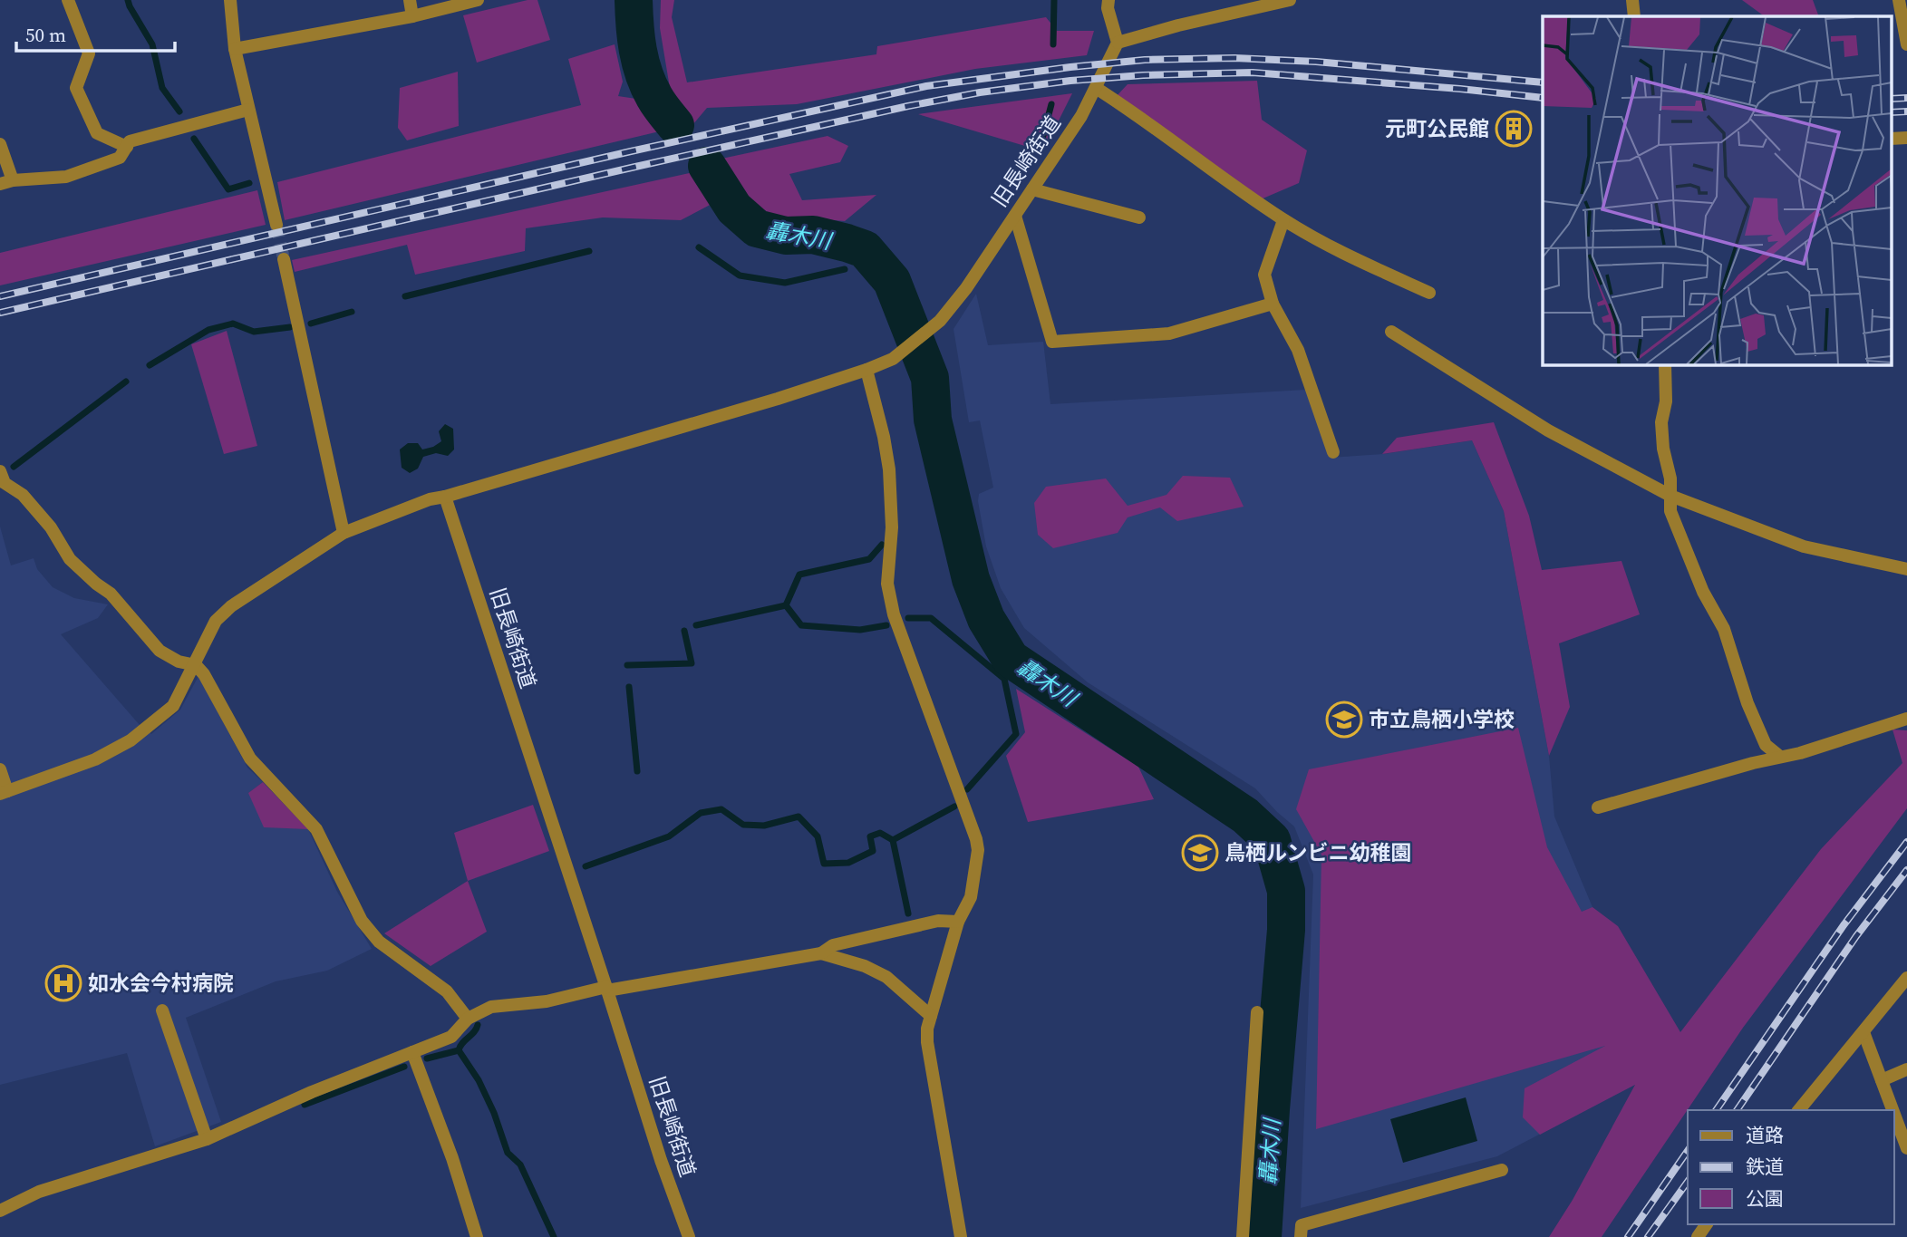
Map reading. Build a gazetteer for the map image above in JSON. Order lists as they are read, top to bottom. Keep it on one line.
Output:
{"streets":{"street":["旧長崎街道"]},"water":["轟木川"],"places":{"building":["元町公民館"],"school or university":["市立鳥栖小学校","鳥栖ルンビニ幼稚園"],"hospital":["如水会今村病院"]},"legend":["道路","鉄道","公園"],"scale_bar":"50 m"}
